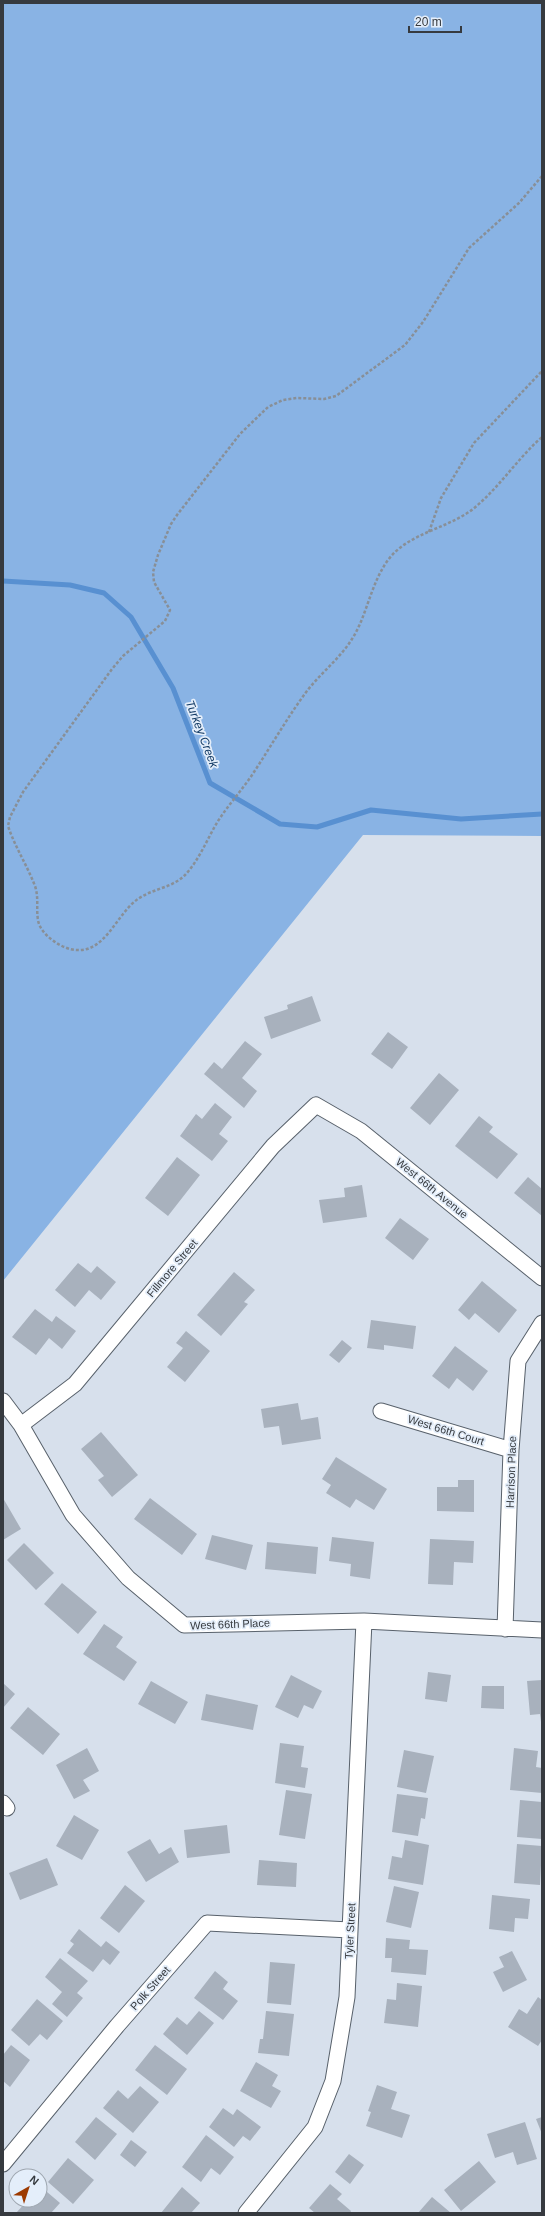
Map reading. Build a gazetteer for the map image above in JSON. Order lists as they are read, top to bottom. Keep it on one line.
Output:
{"streets":{"street":["West 66th Avenue","Fillmore Street","West 66th Court","Harrison Place","West 66th Place","Tyler Street","Polk Street"]},"crossings":[["West 66th Avenue","Fillmore Street"],["Fillmore Street","West 66th Place"],["West 66th Court","Harrison Place"],["Harrison Place","West 66th Place"],["West 66th Place","Tyler Street"],["Tyler Street","Polk Street"]],"water":["Turkey Creek"],"scale_bar":"20 m","north":"top right"}
